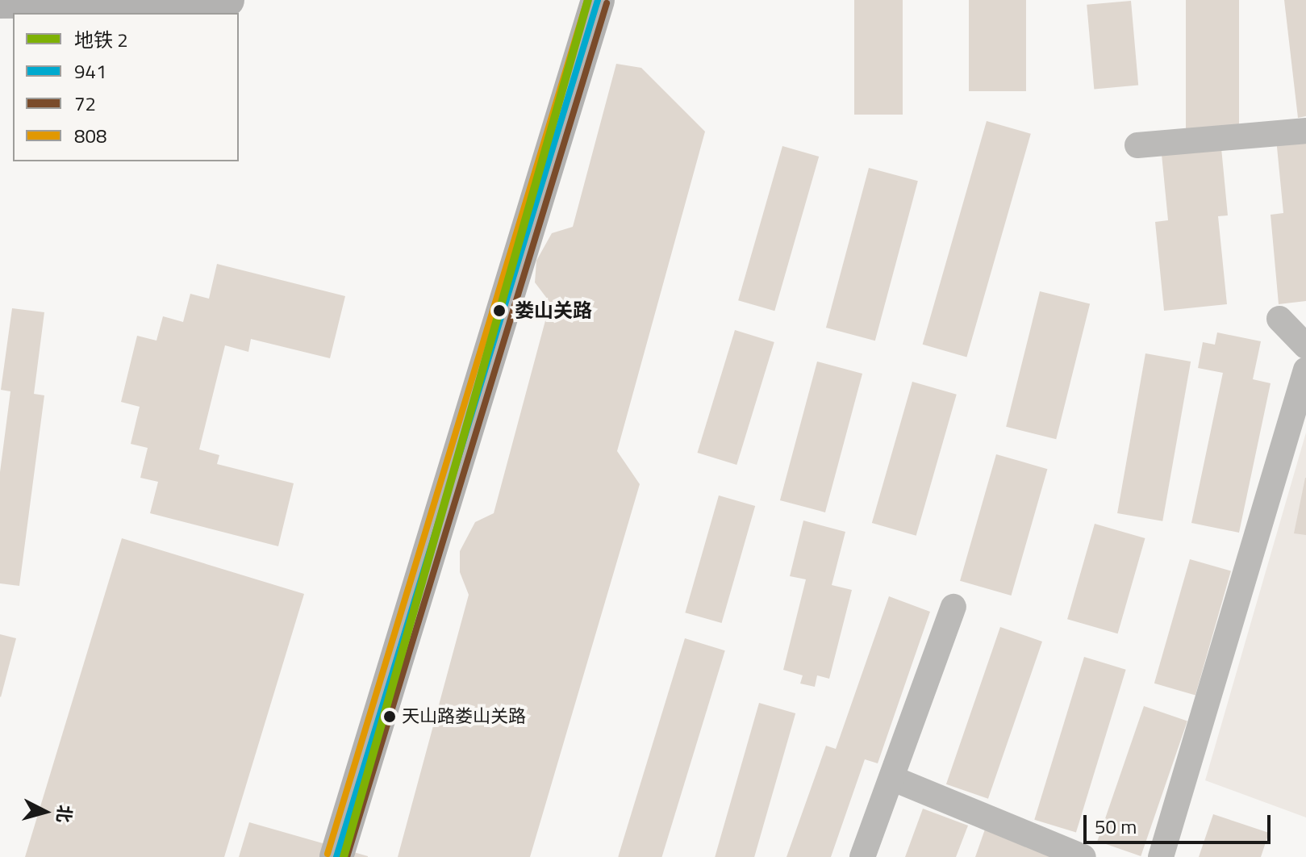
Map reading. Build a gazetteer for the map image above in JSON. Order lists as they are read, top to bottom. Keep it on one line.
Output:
{"places":["娄山关路","天山路娄山关路"],"lines":["metro line 2","transit line 941","transit line 808","transit line 72"],"legend":["地铁 2","941","72","808"],"scale_bar":"50 m","north":"right"}
